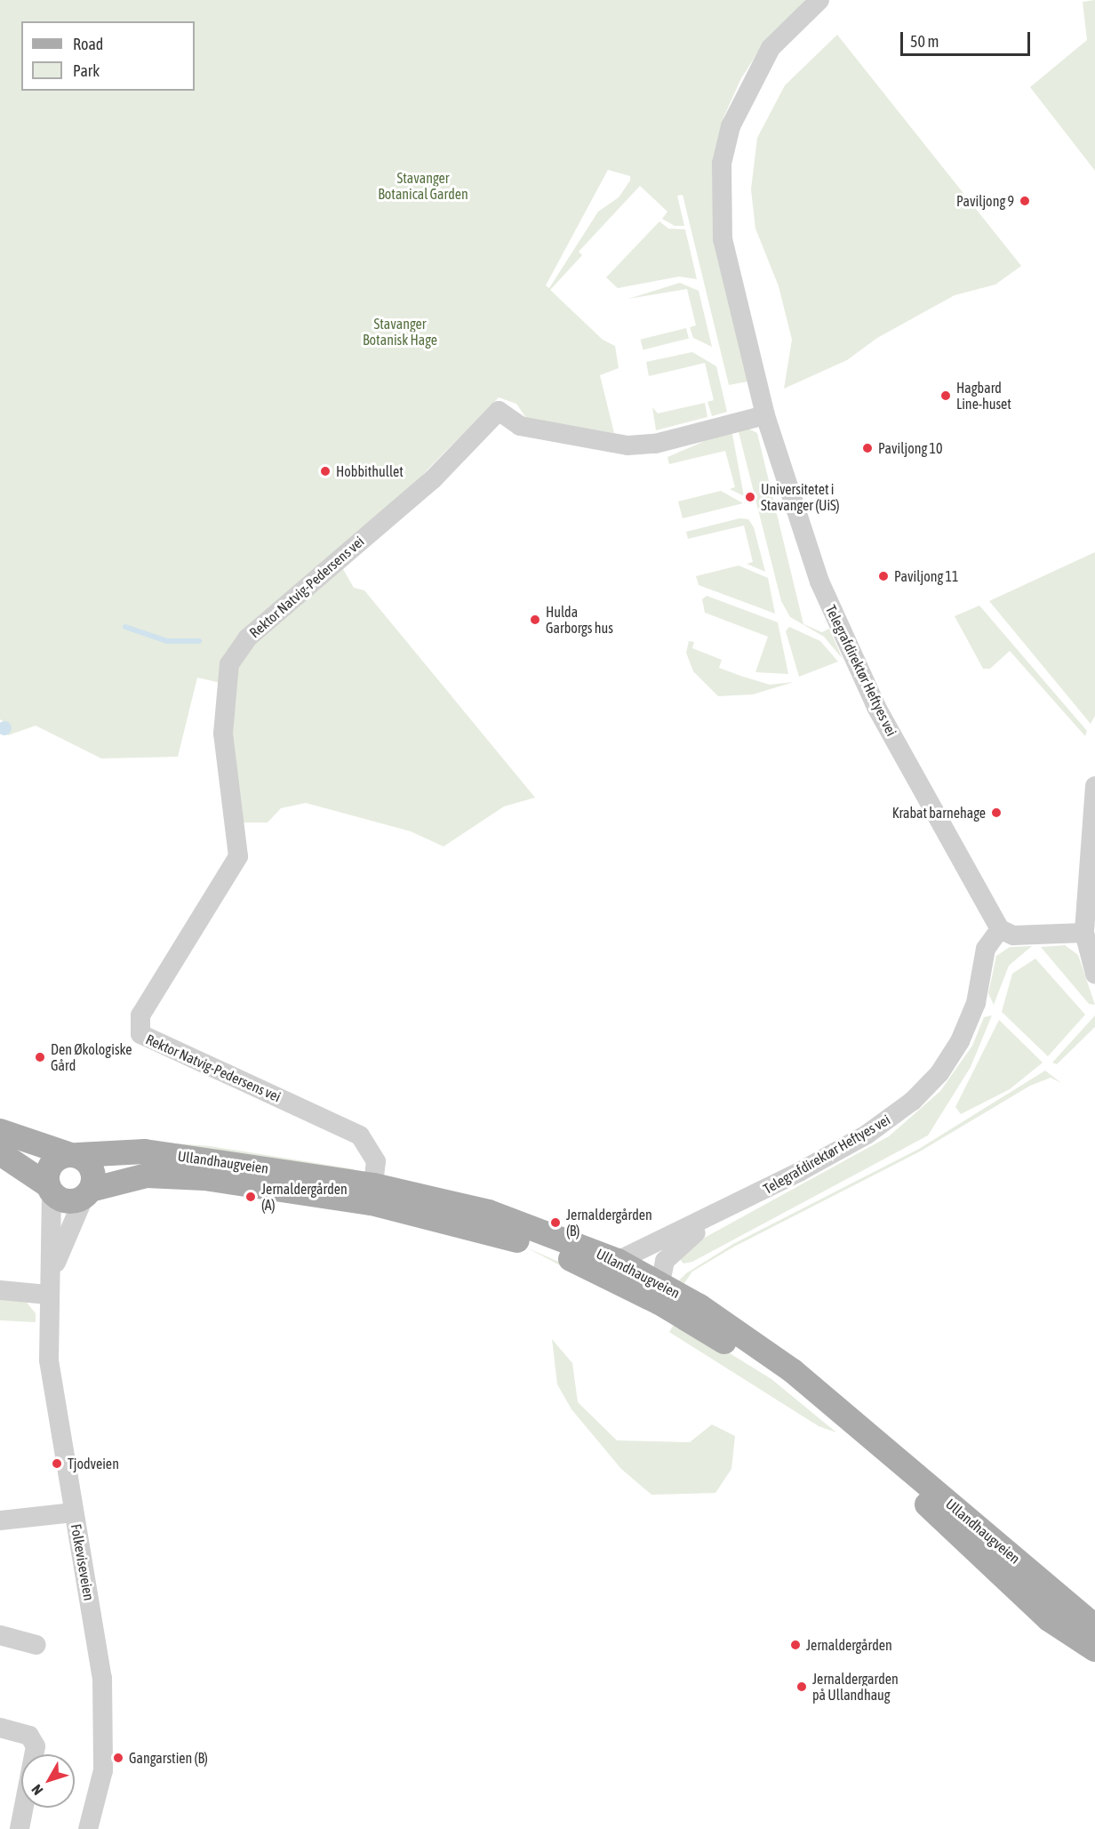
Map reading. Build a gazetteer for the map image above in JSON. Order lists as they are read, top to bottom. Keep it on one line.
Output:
{"streets":{"main road":["Ullandhaugveien"],"street":["Rektor Natvig-Pedersens vei","Telegrafdirektør Heftyes vei","Folkeviseveien"]},"crossings":[["Rektor Natvig-Pedersens vei","Telegrafdirektør Heftyes vei"],["Rektor Natvig-Pedersens vei","Ullandhaugveien"],["Telegrafdirektør Heftyes vei","Ullandhaugveien"],["Ullandhaugveien","Folkeviseveien"]],"parks":["Stavanger Botanical Garden","Stavanger Botanisk Hage"],"places":["Paviljong 9","Hagbard Line-huset","Paviljong 10","Hobbithullet","Universitetet i Stavanger (UiS)","Paviljong 11","Hulda Garborgs hus","Krabat barnehage","Den Økologiske Gård","Jernaldergården (A)","Jernaldergården (B)","Tjodveien","Jernaldergården","Jernaldergarden på Ullandhaug","Gangarstien (B)"],"legend":["Road","Park"],"scale_bar":"50 m","north":"bottom left"}
